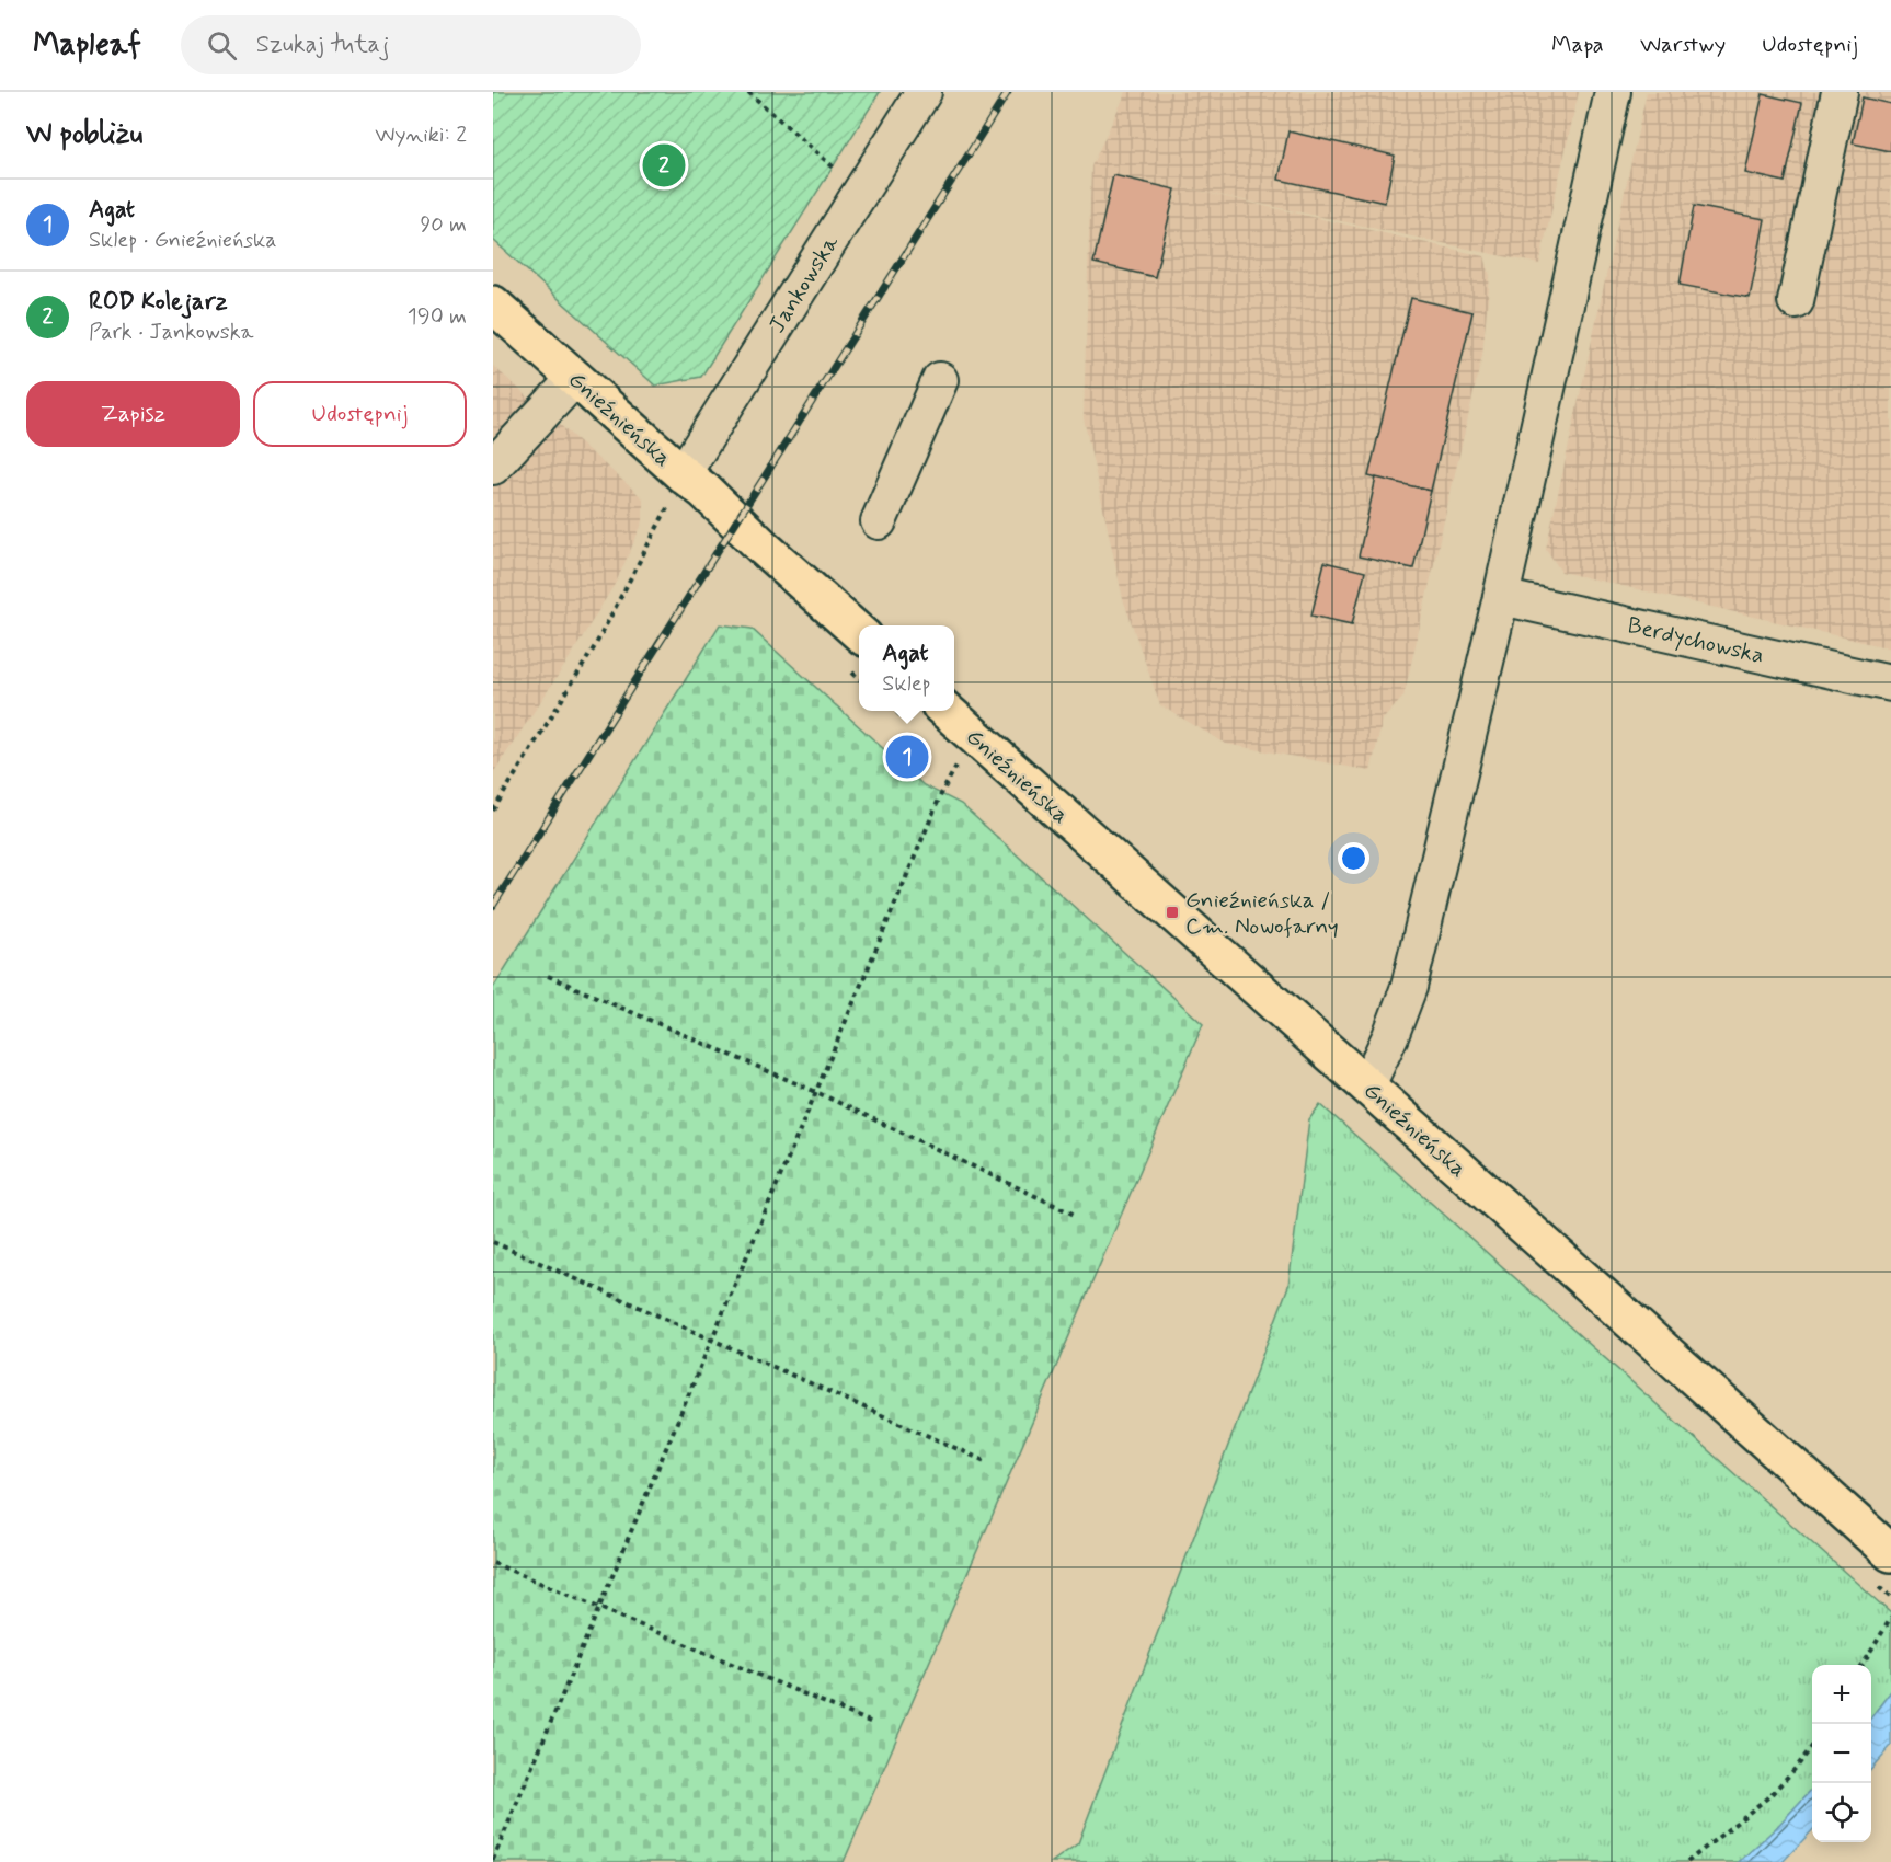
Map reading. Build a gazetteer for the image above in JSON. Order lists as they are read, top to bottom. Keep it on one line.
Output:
{"streets":{"main road":["Gnieźnieńska"],"street":["Jankowska","Berdychowska"]},"crossings":[["Jankowska","Gnieźnieńska"]],"places":{"transit":["Gnieźnieńska / Cm. Nowofarny"]},"page":{"header":"Mapleaf","search":"Szukaj tutaj","nav":["Mapa","Warstwy","Udostępnij"],"heading":["W pobliżu","Wyniki: 2"],"pins":["2","1"],"list":[{"mark":"1","name":"Agat","note":"Sklep · Gnieźnieńska","value":"90 m"},{"mark":"2","name":"ROD Kolejarz","note":"Park · Jankowska","value":"190 m"}],"buttons":["Zapisz","Udostępnij"],"popup":["Agat","Sklep"],"map_buttons":["+","−"]}}
